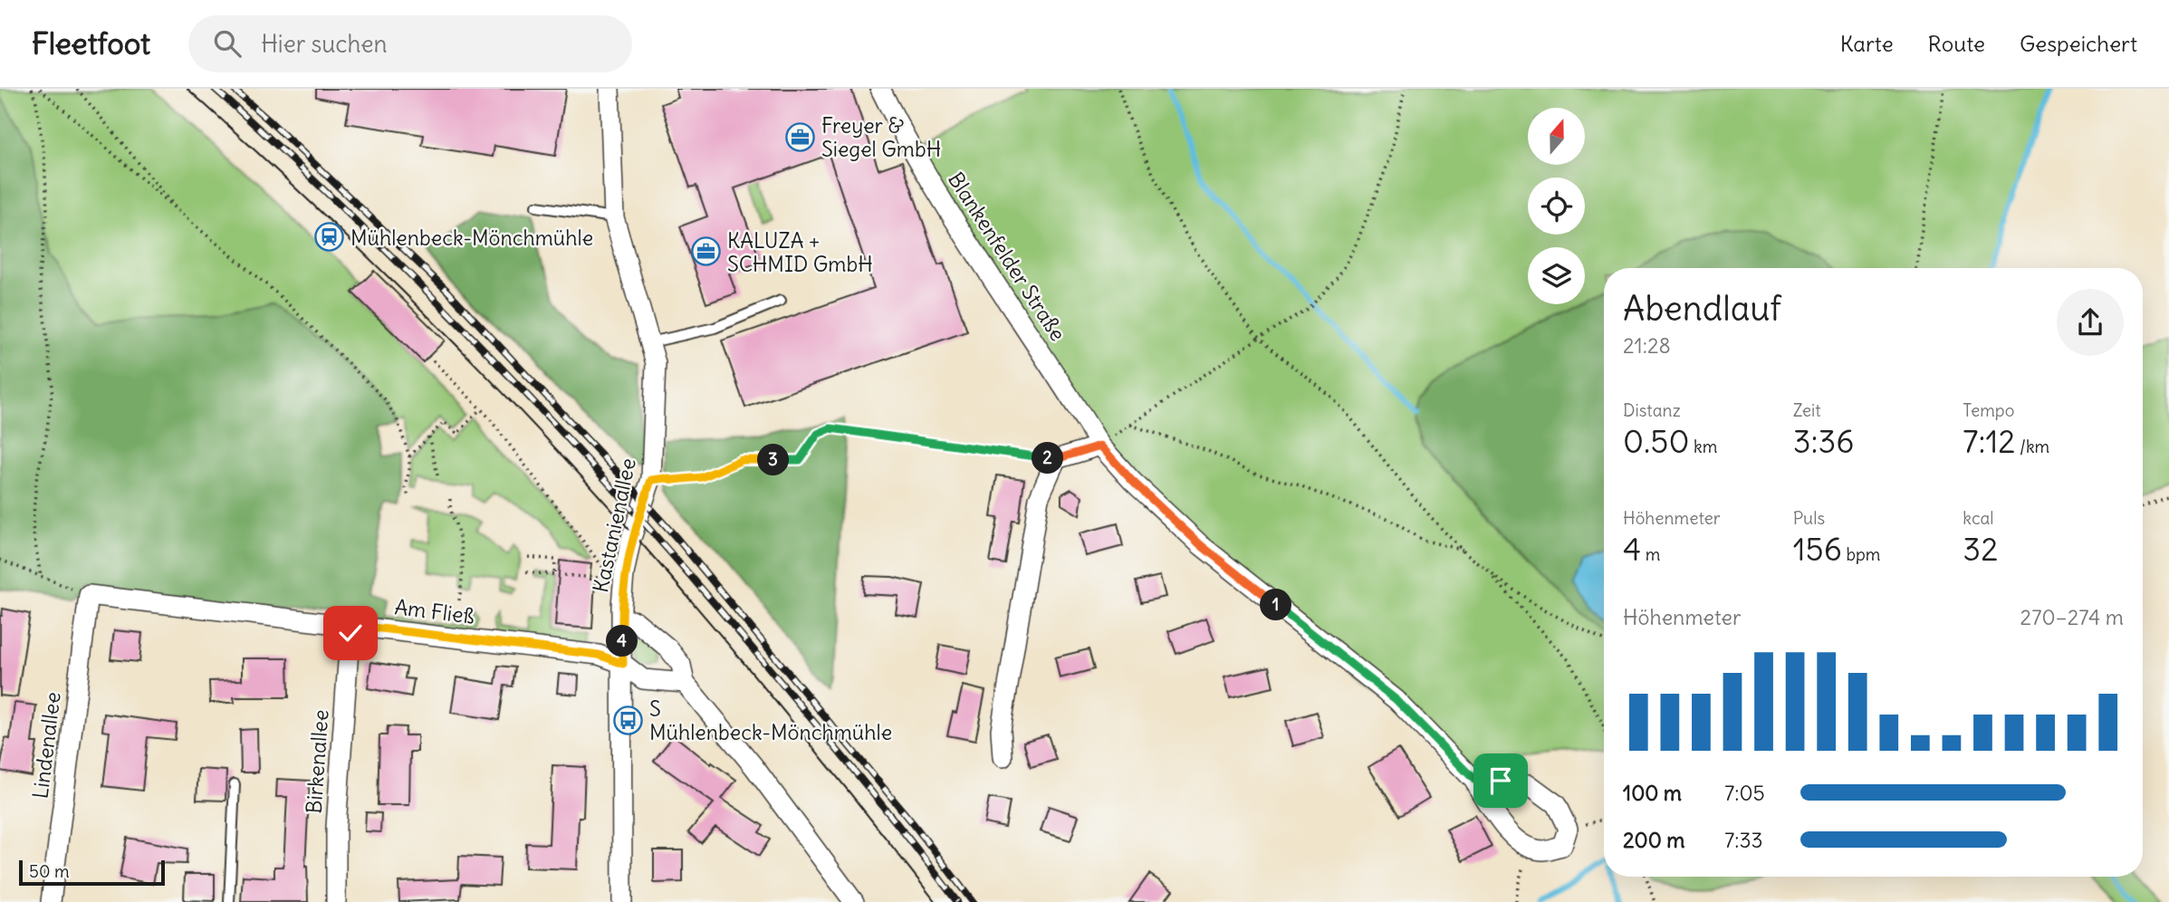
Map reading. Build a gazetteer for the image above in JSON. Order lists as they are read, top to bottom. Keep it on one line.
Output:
{"streets":{"street":["Blankenfelder Straße","Kastanienallee","Am Fließ","Lindenallee","Birkenallee"]},"crossings":[["Kastanienallee","Am Fließ"],["Am Fließ","Lindenallee"],["Am Fließ","Birkenallee"]],"places":{"office":["Freyer & Siegel GmbH","KALUZA + SCHMID GmbH"],"station":["Mühlenbeck-Mönchmühle"],"bus stop":["S Mühlenbeck-Mönchmühle"]},"scale_bar":"50 m","north":"top","page":{"header":"Fleetfoot","search":"Hier suchen","nav":["Karte","Route","Gespeichert"],"heading":["Abendlauf","21:28"],"stats":[["Distanz","0.50 km"],["Zeit","3:36"],["Tempo","7:12 /km"],["Höhenmeter","4 m"],["Puls","156 bpm"],["kcal","32"]],"pins":["2","3","1","4"],"chart":["Höhenmeter","270–274 m"],"list":[{"name":"100 m","note":"7:05"},{"name":"200 m","note":"7:33"}],"scale":"50 m"}}
